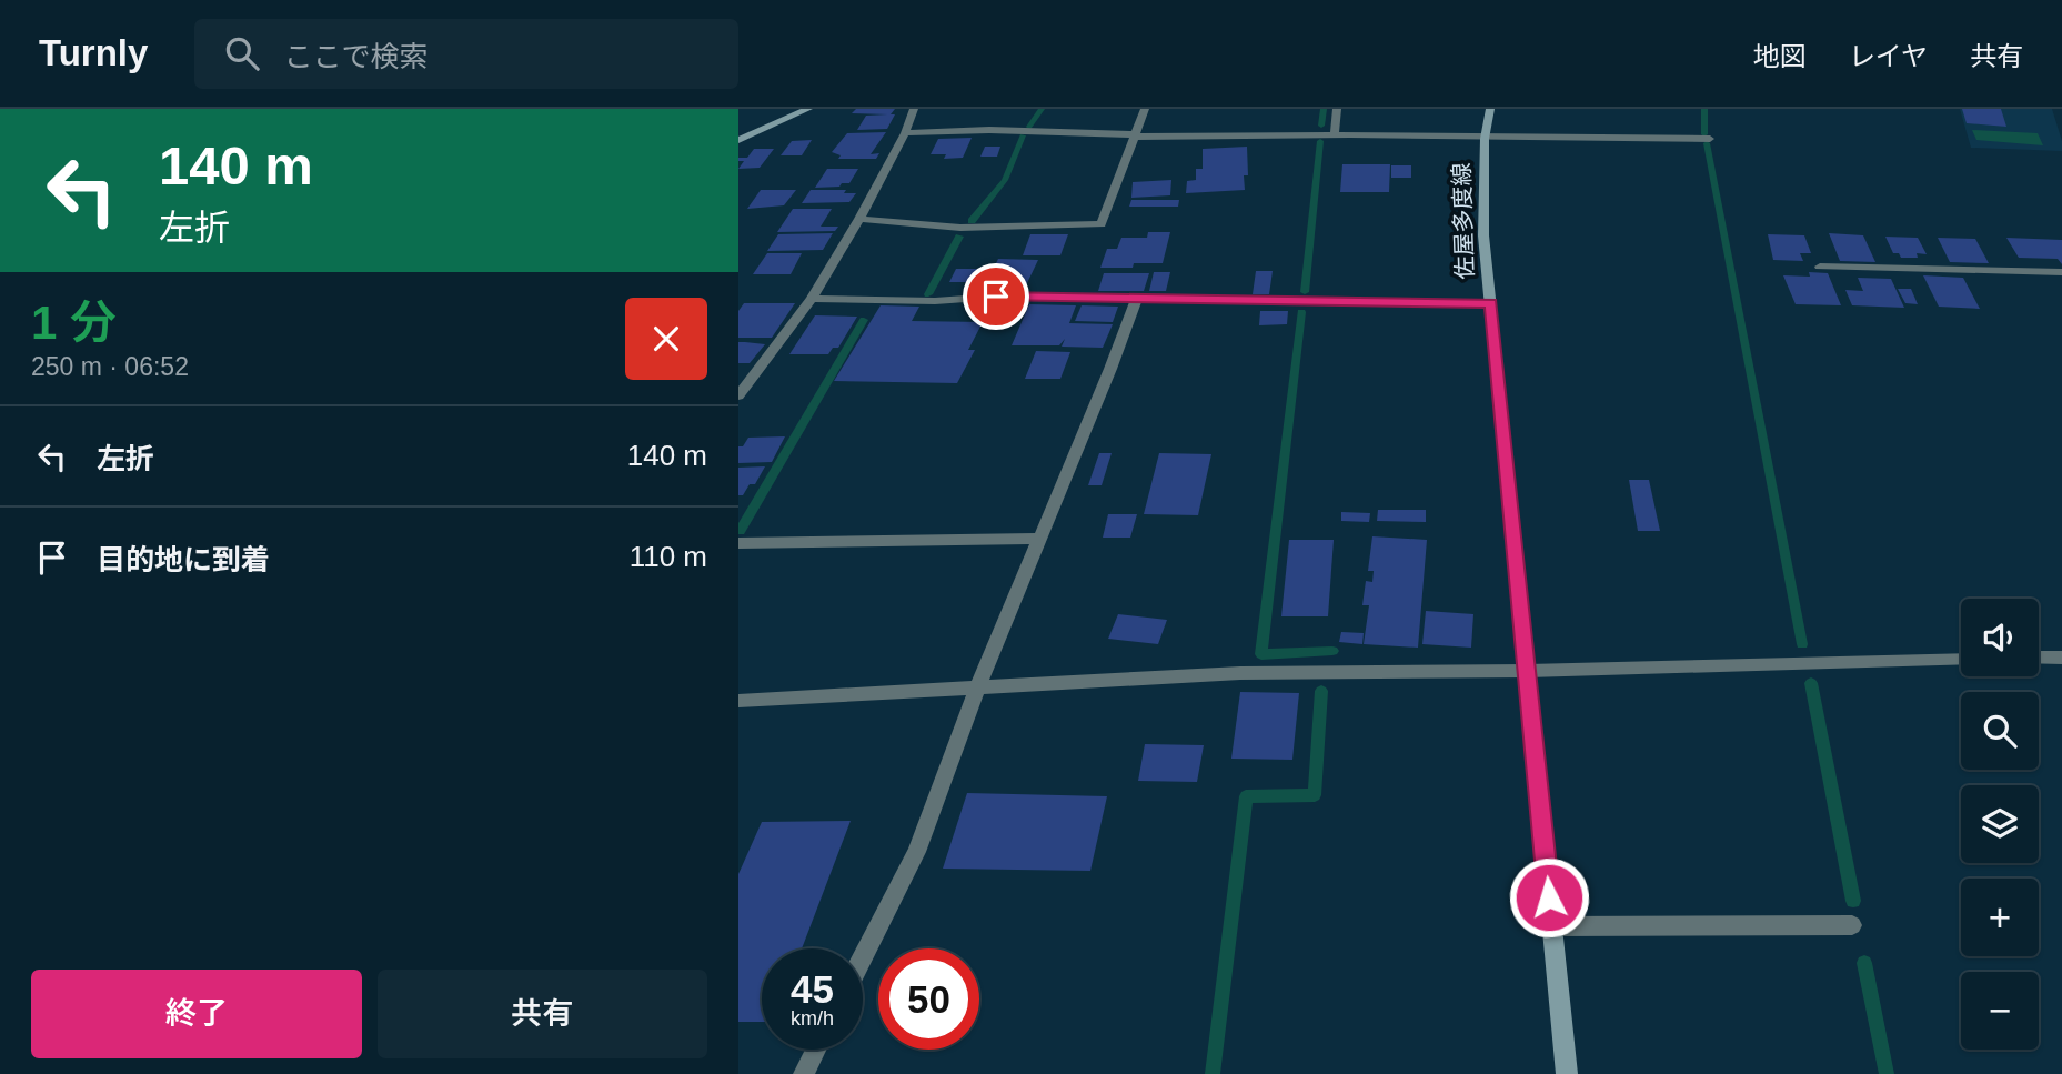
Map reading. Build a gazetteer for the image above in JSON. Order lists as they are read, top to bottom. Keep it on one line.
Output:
{"streets":{"main road":["佐屋多度線"]},"page":{"header":"Turnly","search":"ここで検索","nav":["地図","レイヤ","共有"],"turn":["140 m","左折"],"heading":["1 分","250 m · 06:52"],"list":[{"name":"左折","value":"140 m"},{"name":"目的地に到着","value":"110 m"}],"map_buttons":["+","−"],"speed":"45 km/h","limit":"50","buttons":["終了","共有"]}}
